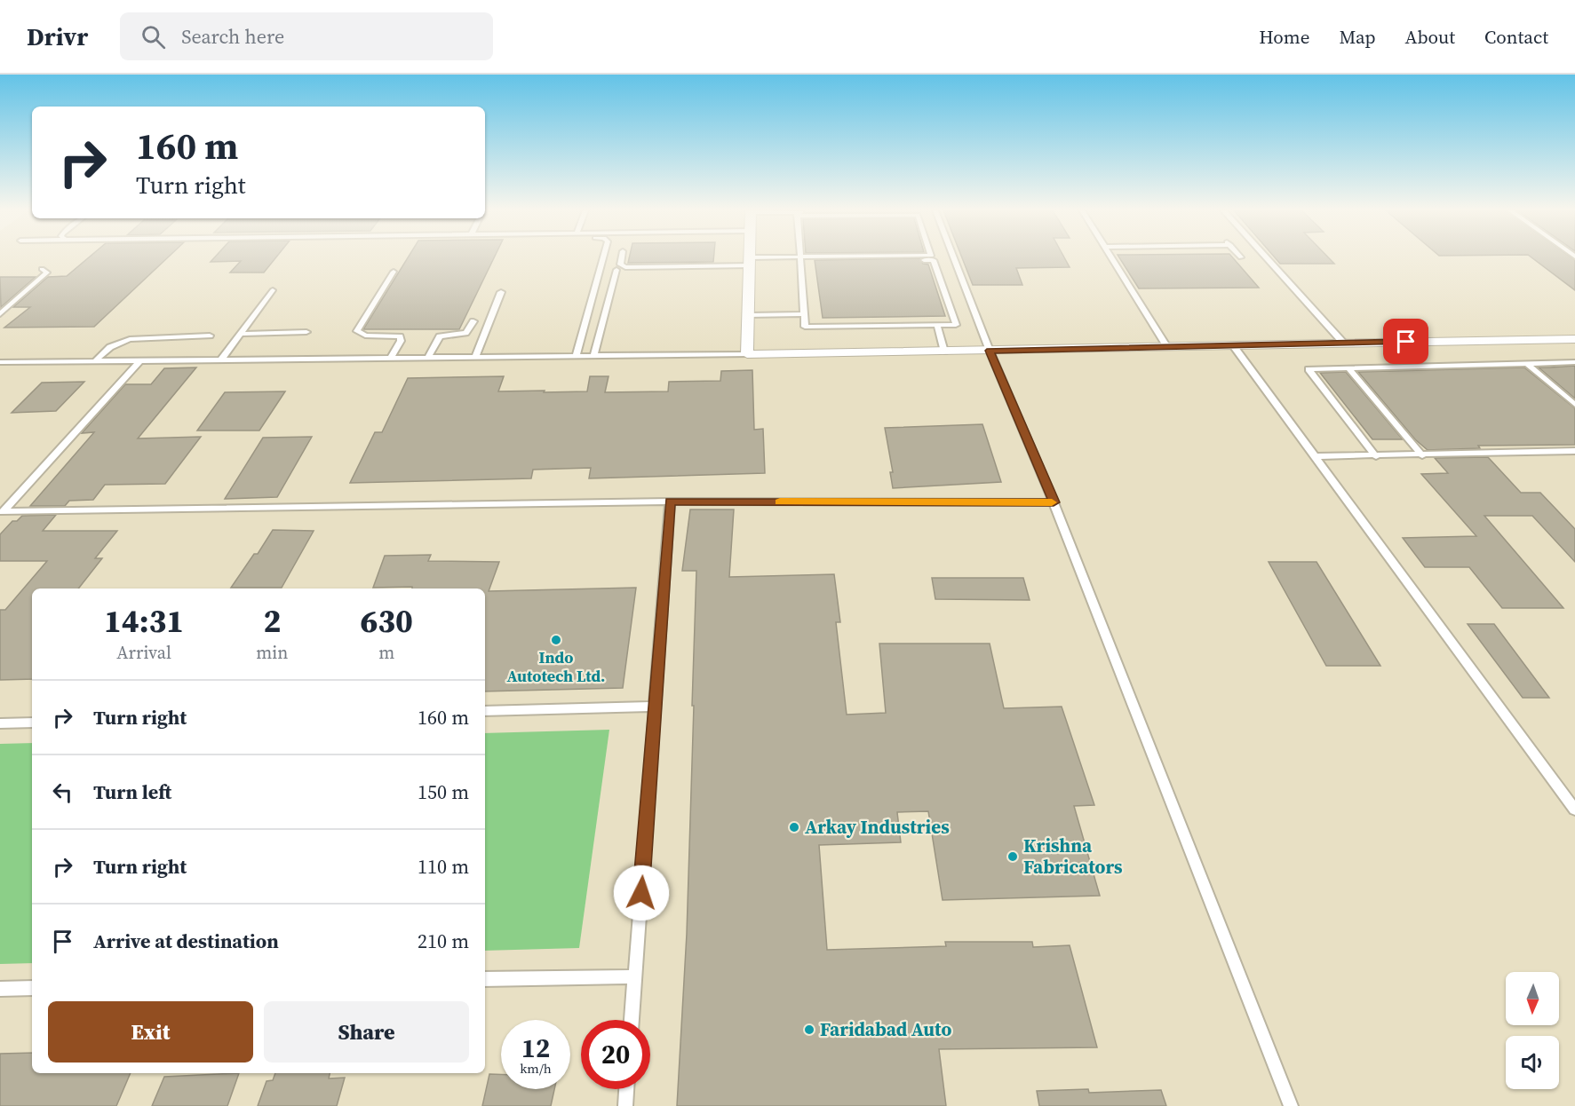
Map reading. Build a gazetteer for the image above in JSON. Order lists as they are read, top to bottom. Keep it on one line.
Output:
{"places":["Indo Autotech Ltd.","Arkay Industries","Krishna Fabricators","Faridabad Auto"],"north":"bottom","page":{"header":"Drivr","search":"Search here","nav":["Home","Map","About","Contact"],"turn":["160 m","Turn right"],"eta":["14:31","Arrival","2","min","630","m"],"list":[{"name":"Turn right","value":"160 m"},{"name":"Turn left","value":"150 m"},{"name":"Turn right","value":"110 m"},{"name":"Arrive at destination","value":"210 m"}],"buttons":["Exit","Share"],"speed":"12 km/h","limit":"20"}}
